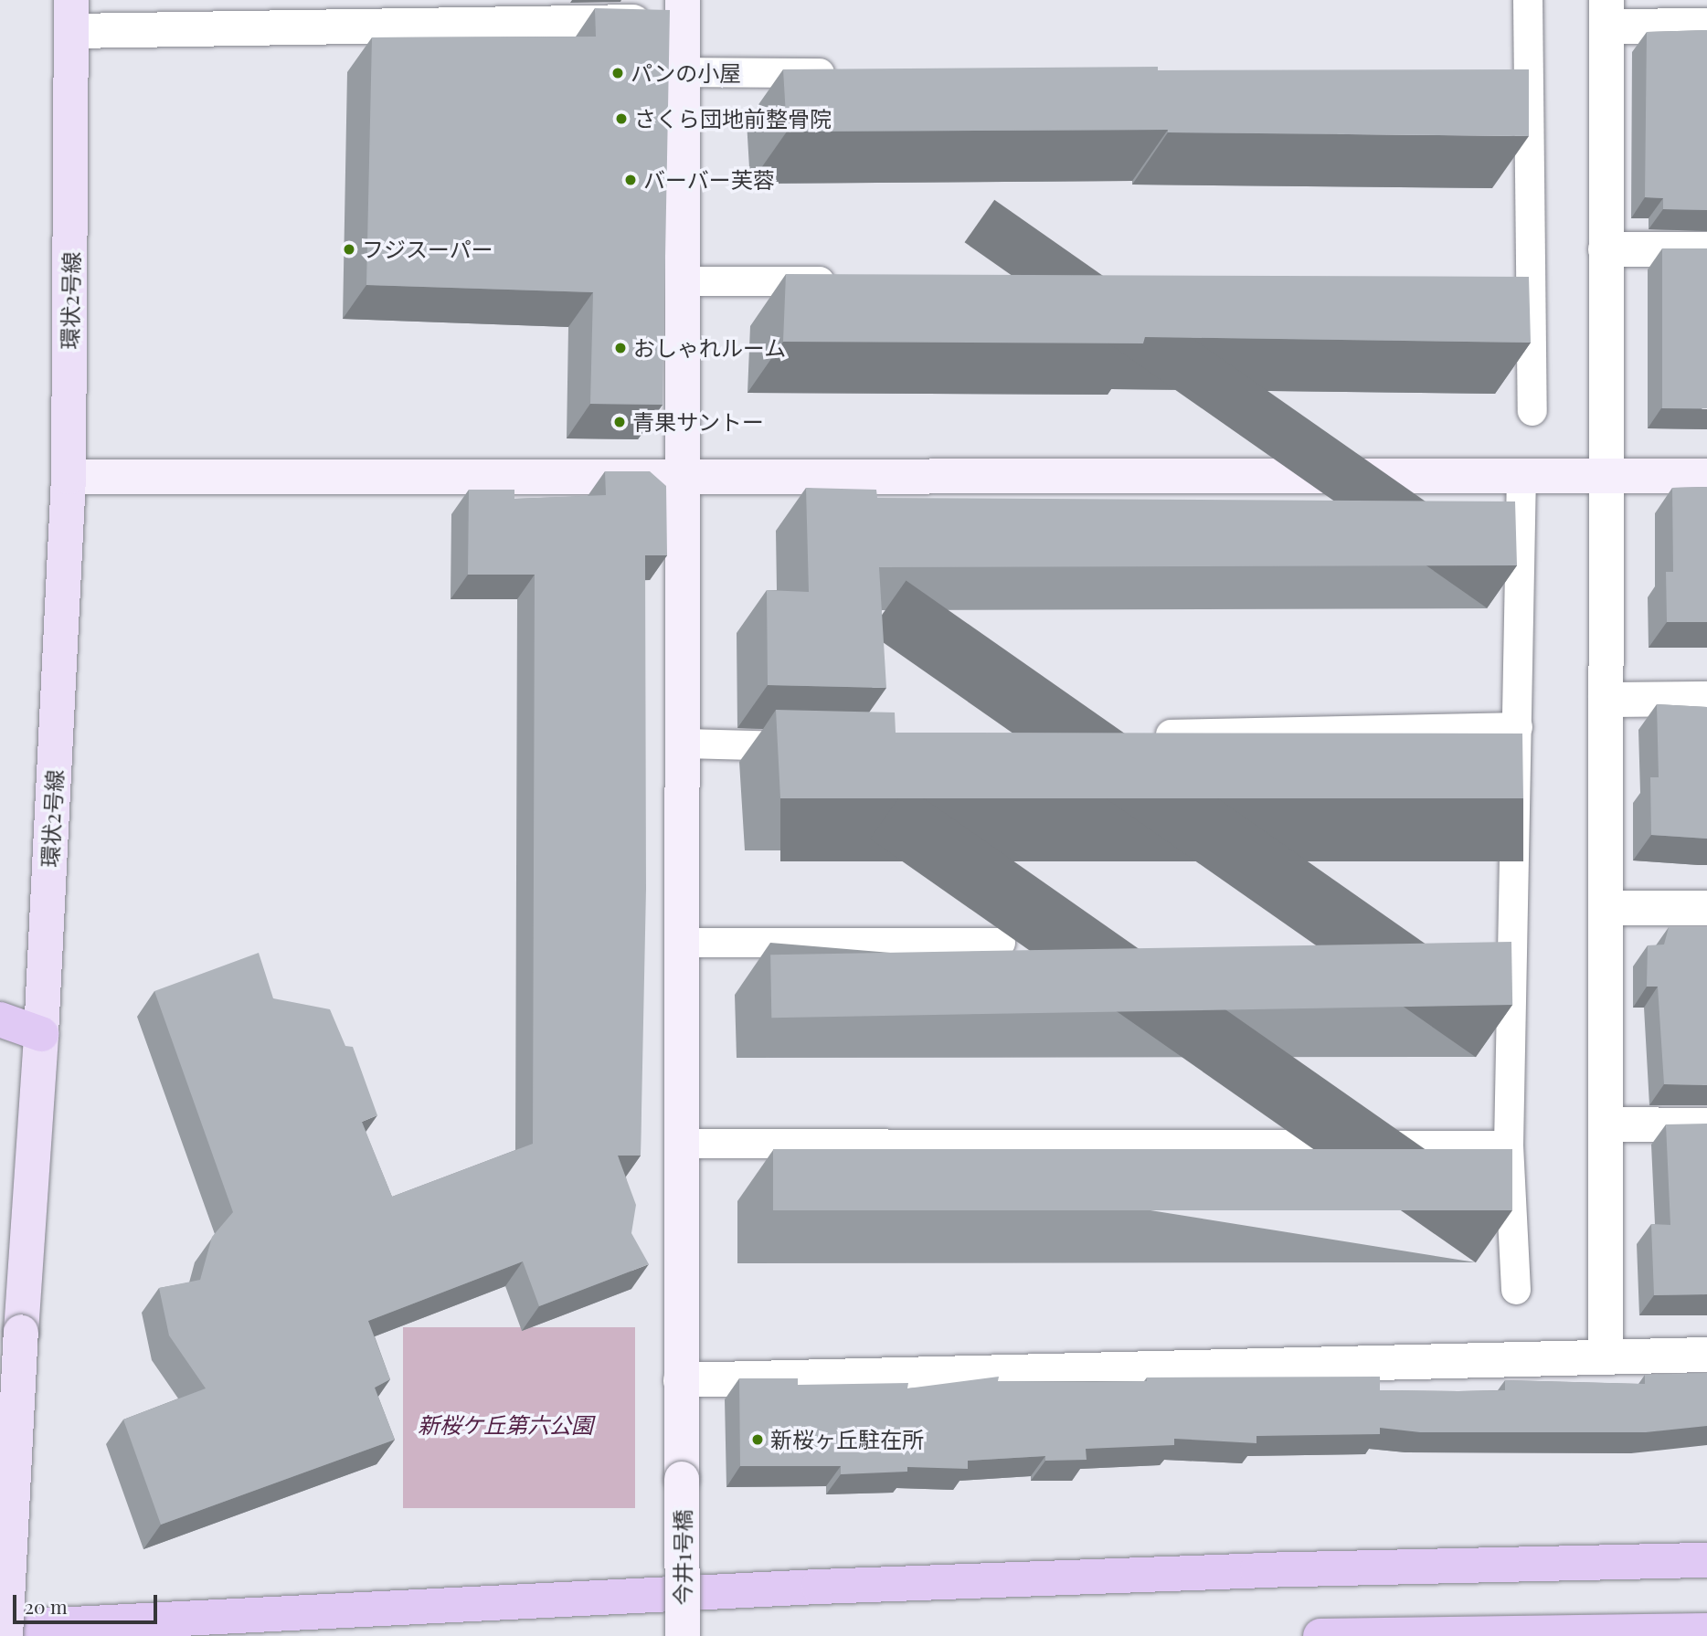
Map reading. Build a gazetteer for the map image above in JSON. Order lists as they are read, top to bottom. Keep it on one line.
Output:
{"streets":{"main road":["環状2号線"],"street":["今井1号橋"]},"parks":["新桜ケ丘第六公園"],"places":["パンの小屋","さくら団地前整骨院","バーバー芙蓉","フジスーパー","おしゃれルーム","青果サントー","新桜ヶ丘駐在所"],"scale_bar":"20 m"}
